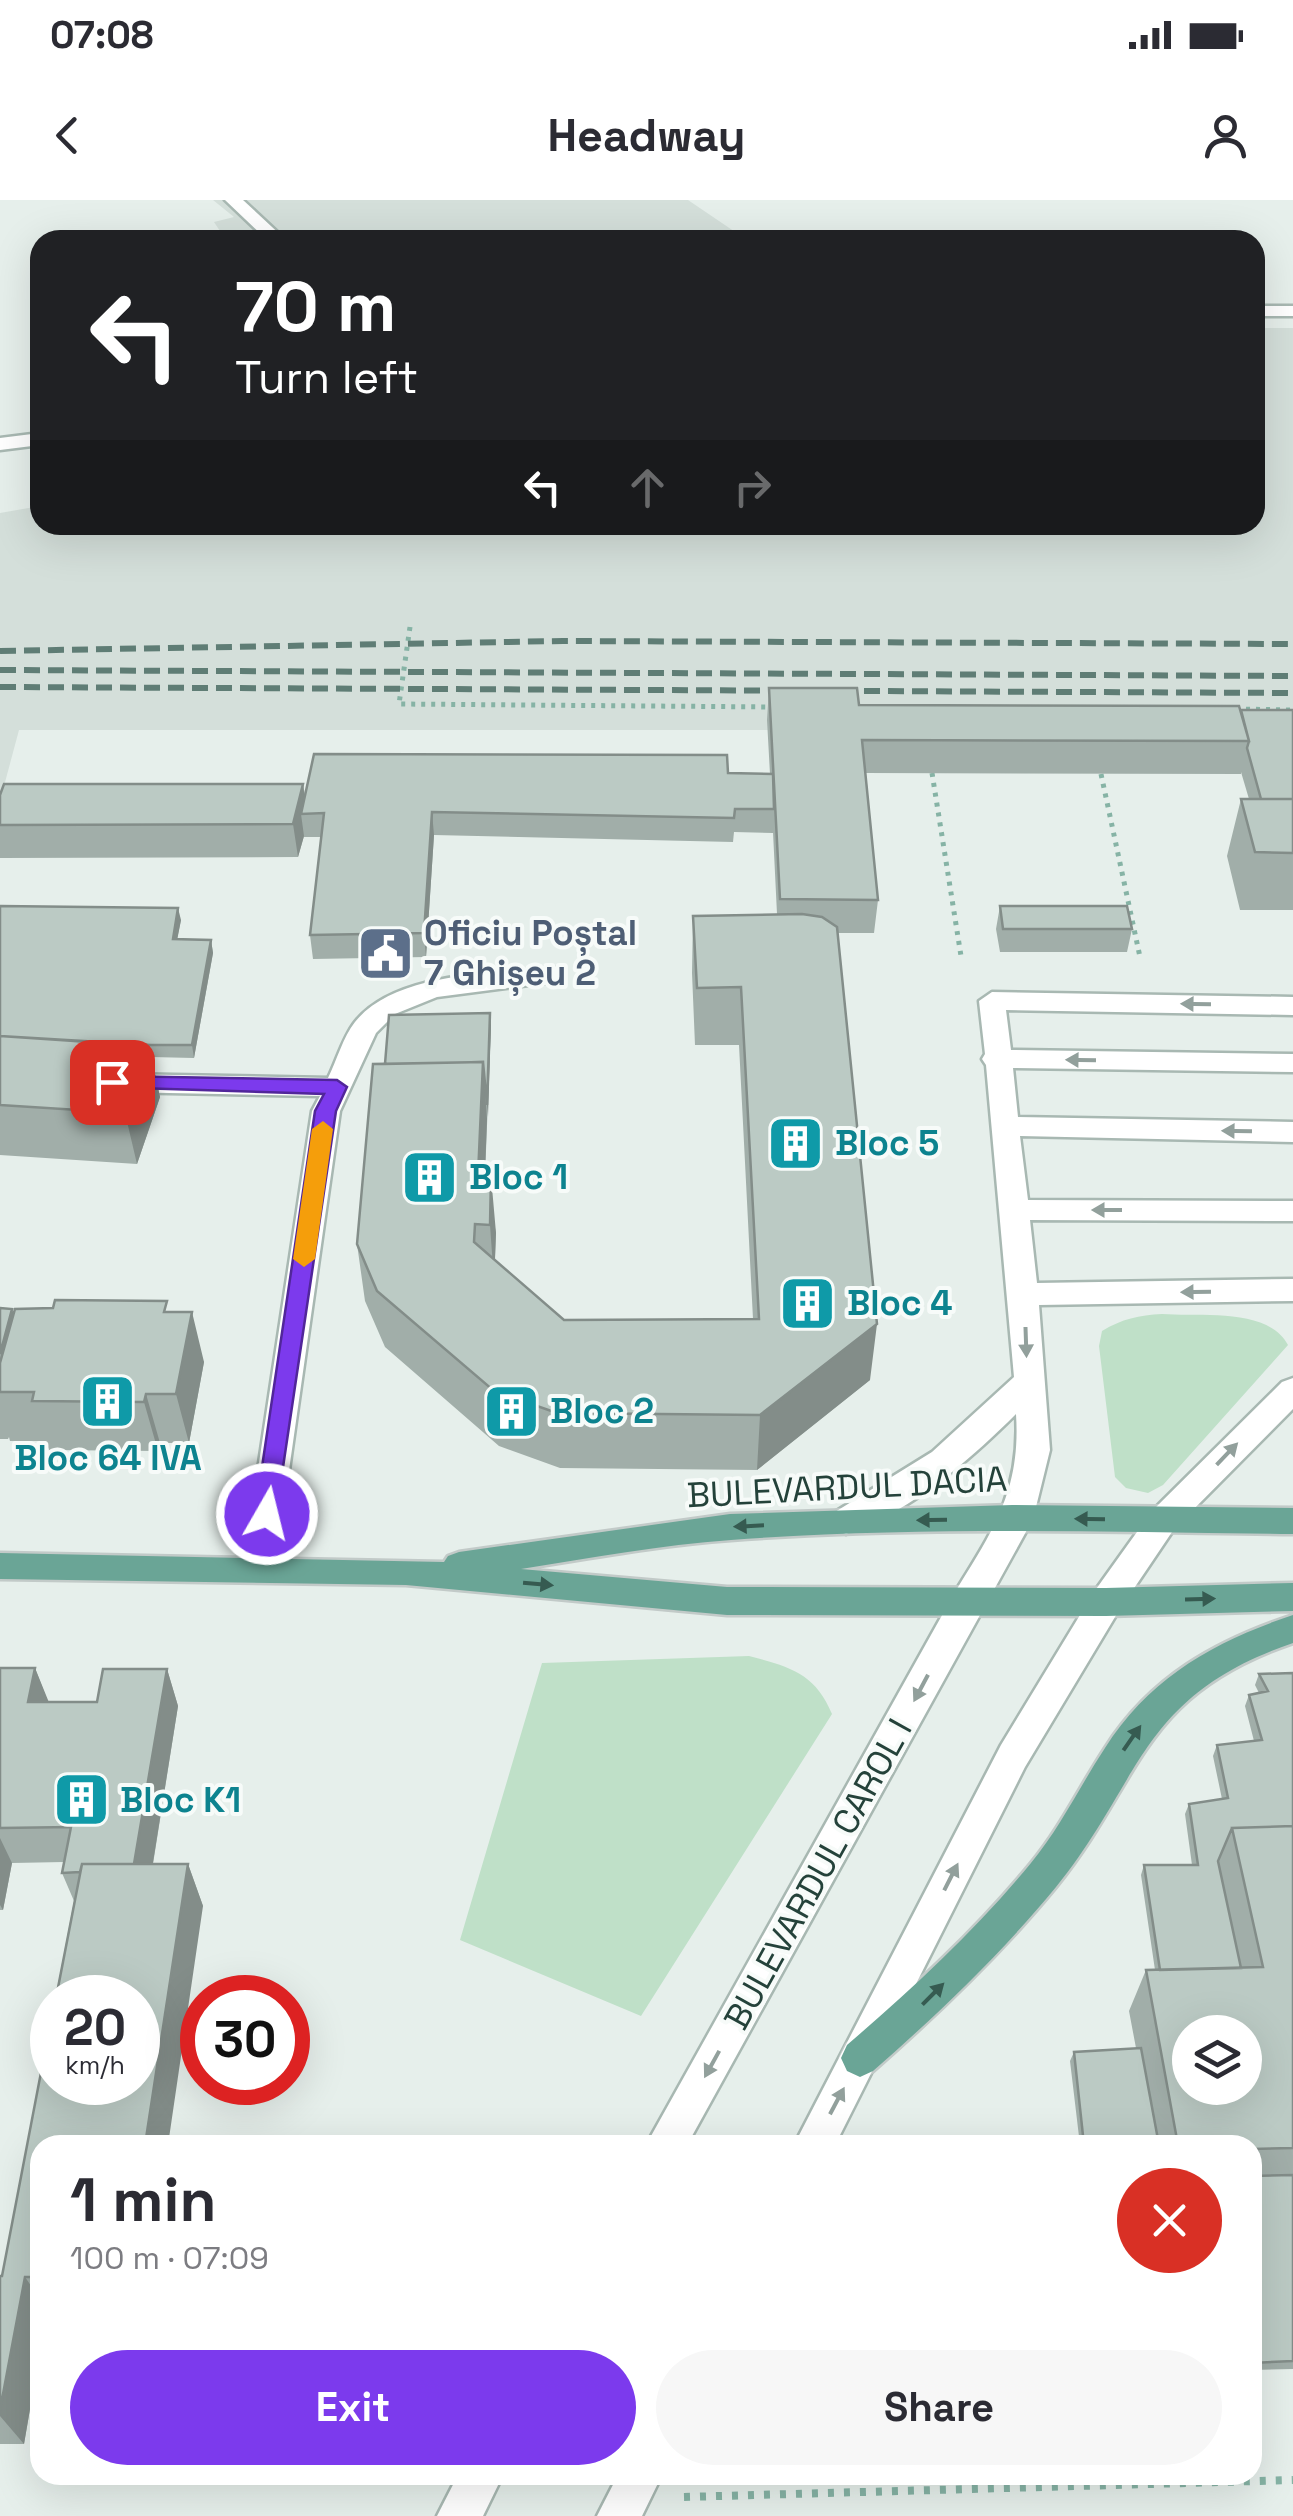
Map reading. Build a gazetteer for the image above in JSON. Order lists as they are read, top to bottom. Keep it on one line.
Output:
{"streets":{"main road":["BULEVARDUL DACIA"],"street":["BULEVARDUL CAROL I"]},"crossings":[["BULEVARDUL DACIA","BULEVARDUL CAROL I"]],"places":{"public building":["Oficiu Poștal 7 Ghișeu 2"],"building":["Bloc 5","Bloc 1","Bloc 4","Bloc 64 IVA","Bloc 2","Bloc K1"]},"page":{"status":"07:08","header":"Headway","turn":["70 m","Turn left"],"speed":"20 km/h","limit":"30","heading":["1 min","100 m · 07:09"],"buttons":["Exit","Share"]}}
